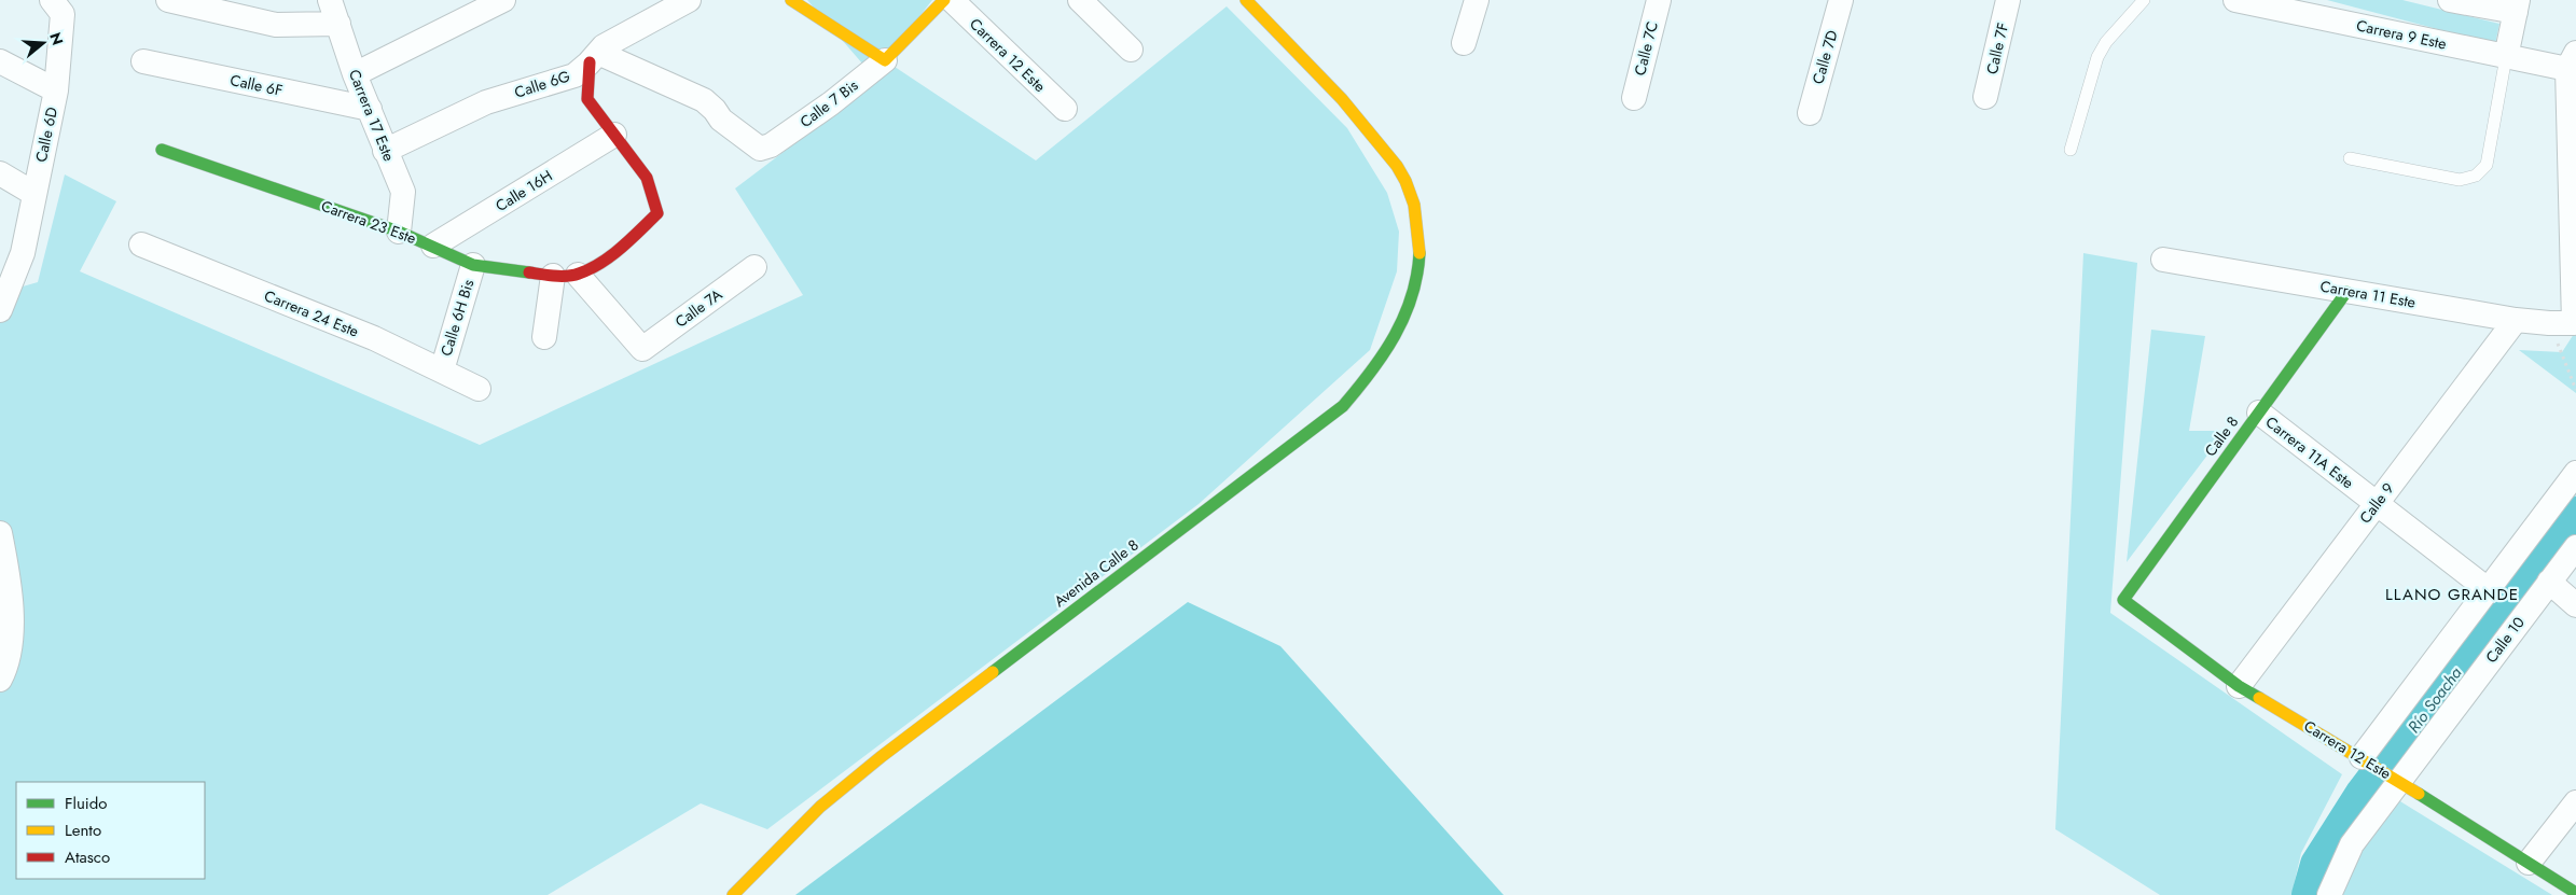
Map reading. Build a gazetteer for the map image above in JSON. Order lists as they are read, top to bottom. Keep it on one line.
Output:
{"streets":{"street":["Carrera 9 Este","Calle 7C","Calle 7F","Carrera 12 Este","Calle 7D","Calle 6G","Calle 6F","Calle 7 Bis","Carrera 17 Este","Calle 6D","Calle 16H","Carrera 23 Este","Carrera 11 Este","Calle 7A","Carrera 24 Este","Calle 6H Bis","Calle 8","Carrera 11A Este","Calle 9","Avenida Calle 8","Calle 10"]},"crossings":[["Carrera 9 Este","Carrera 11 Este"],["Carrera 12 Este","Calle 8"],["Carrera 12 Este","Calle 9"],["Carrera 12 Este","Calle 10"],["Calle 6G","Calle 7 Bis"],["Calle 6G","Carrera 17 Este"],["Calle 6F","Carrera 17 Este"],["Carrera 17 Este","Carrera 23 Este"],["Calle 16H","Carrera 23 Este"],["Carrera 23 Este","Calle 7A"],["Carrera 23 Este","Calle 6H Bis"],["Carrera 11 Este","Calle 8"],["Carrera 11 Este","Calle 9"],["Carrera 24 Este","Calle 6H Bis"],["Calle 8","Carrera 11A Este"],["Carrera 11A Este","Calle 9"]],"districts":["LLANO GRANDE"],"water":["Río Soacha"],"legend":["Fluido","Lento","Atasco"],"north":"right"}
